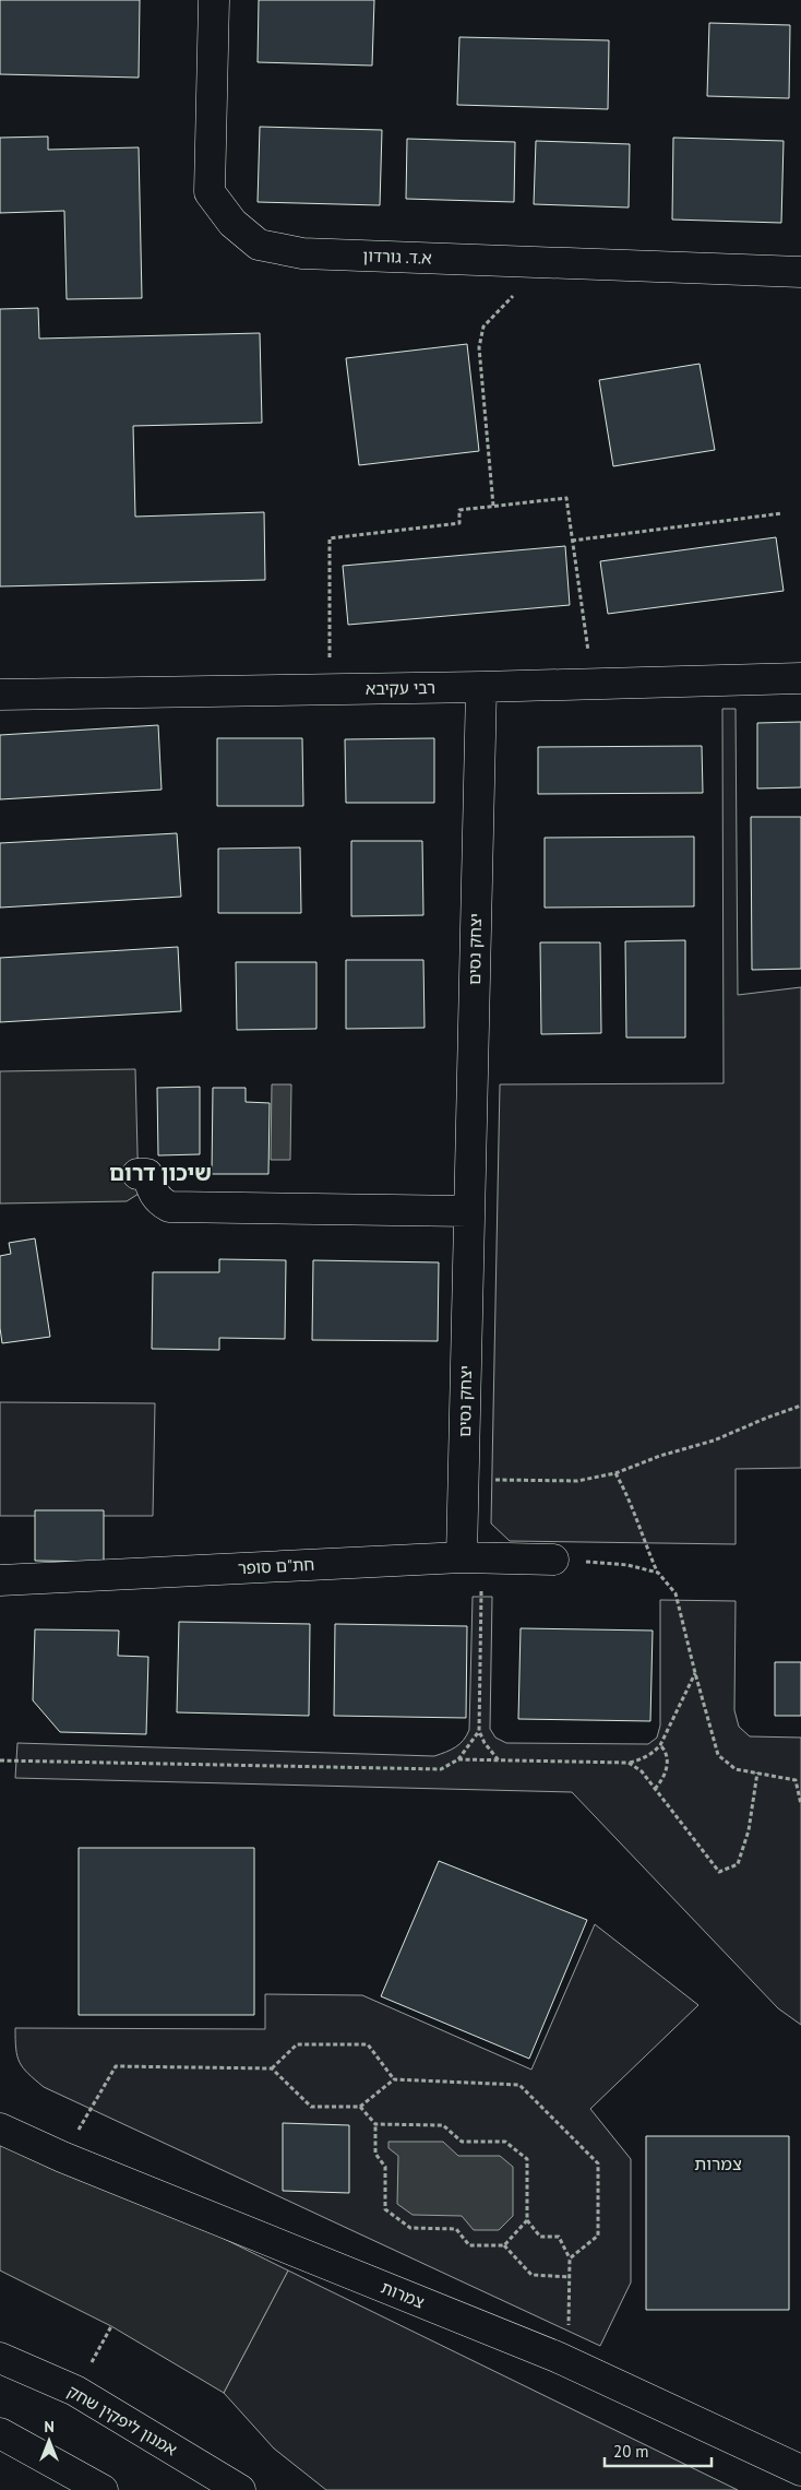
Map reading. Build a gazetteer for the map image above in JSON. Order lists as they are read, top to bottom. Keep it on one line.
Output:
{"streets":{"street":["א.ד. גורדון","רבי עקיבא","יצחק נסים","חת\"ם סופר","צמרות","אמנון ליפקין שחק"]},"crossings":[["רבי עקיבא","יצחק נסים"],["יצחק נסים","חת\"ם סופר"]],"districts":["שיכון דרום","צמרות"],"scale_bar":"20 m","north":"top"}
